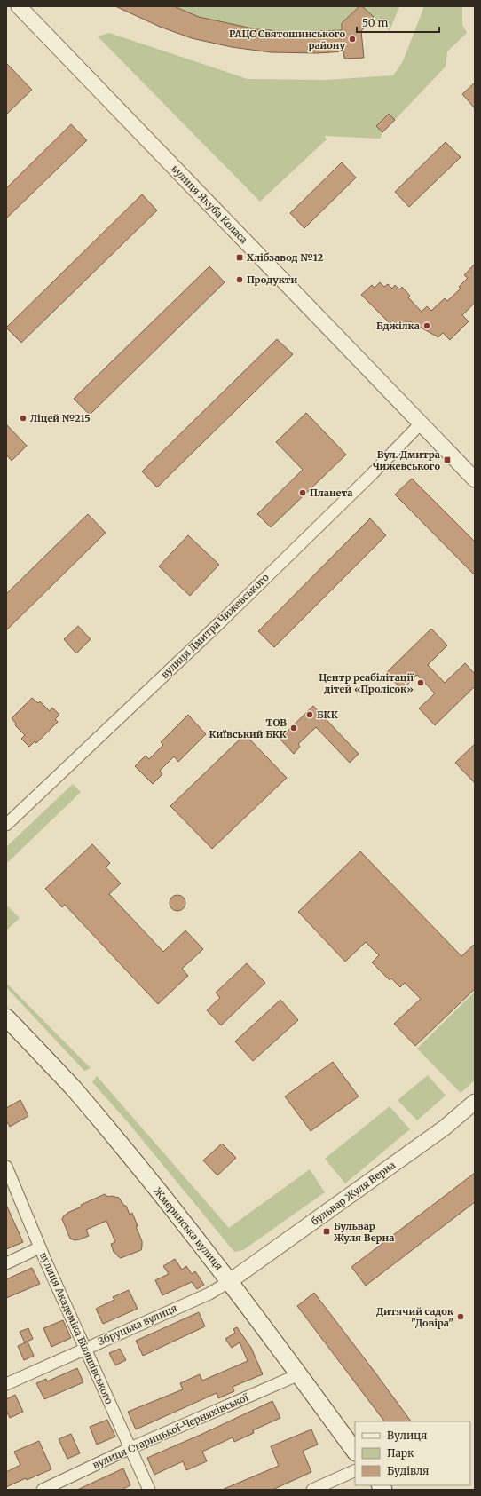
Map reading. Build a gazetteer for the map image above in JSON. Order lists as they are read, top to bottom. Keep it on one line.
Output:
{"streets":{"main road":["Жмеринська вулиця"],"street":["вулиця Якуба Коласа","вулиця Дмитра Чижевського","бульвар Жуля Верна","Збруцька вулиця","вулиця Академіка Біляшівського","вулиця Старицької-Черняхівської"]},"crossings":[["вулиця Якуба Коласа","вулиця Дмитра Чижевського"],["бульвар Жуля Верна","Жмеринська вулиця"],["бульвар Жуля Верна","Збруцька вулиця"],["Жмеринська вулиця","Збруцька вулиця"],["Жмеринська вулиця","вулиця Старицької-Черняхівської"],["Збруцька вулиця","вулиця Академіка Біляшівського"],["вулиця Академіка Біляшівського","вулиця Старицької-Черняхівської"]],"places":{"other":["РАЦС Святошинського району","Продукти","Бджілка","Ліцей №215","Планета","Центр реабілітації дітей «Пролісок»","БКК","ТОВ Київський БКК","Дитячий садок \"Довіра\""],"transit":["Хлібзавод №12","Вул. Дмитра Чижевського","Бульвар Жуля Верна"]},"legend":["Вулиця","Парк","Будівля"],"scale_bar":"50 m"}
